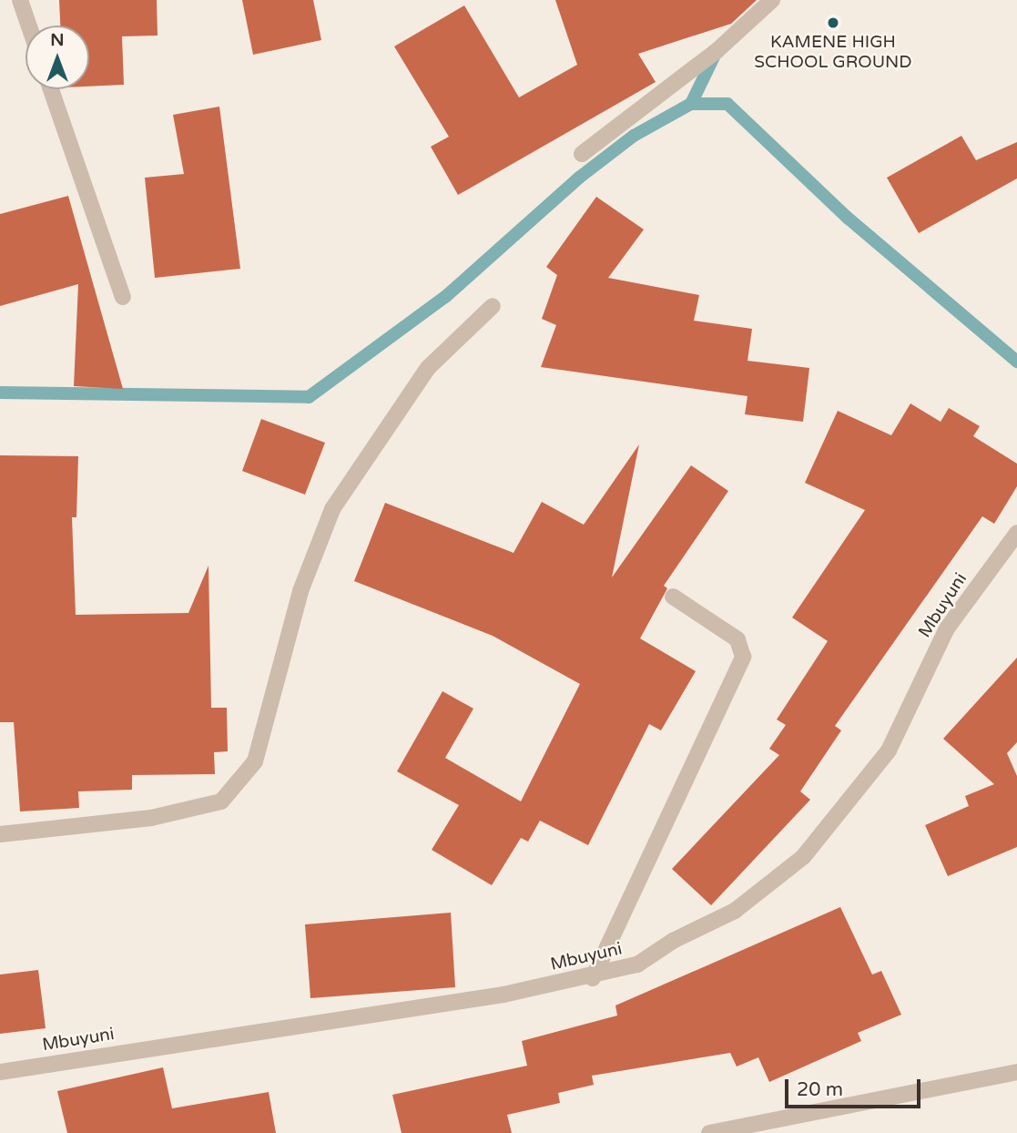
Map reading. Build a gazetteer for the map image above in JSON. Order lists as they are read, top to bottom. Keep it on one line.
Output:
{"streets":{"street":["Mbuyuni"]},"places":["KAMENE HIGH SCHOOL GROUND"],"scale_bar":"20 m","north":"top"}
